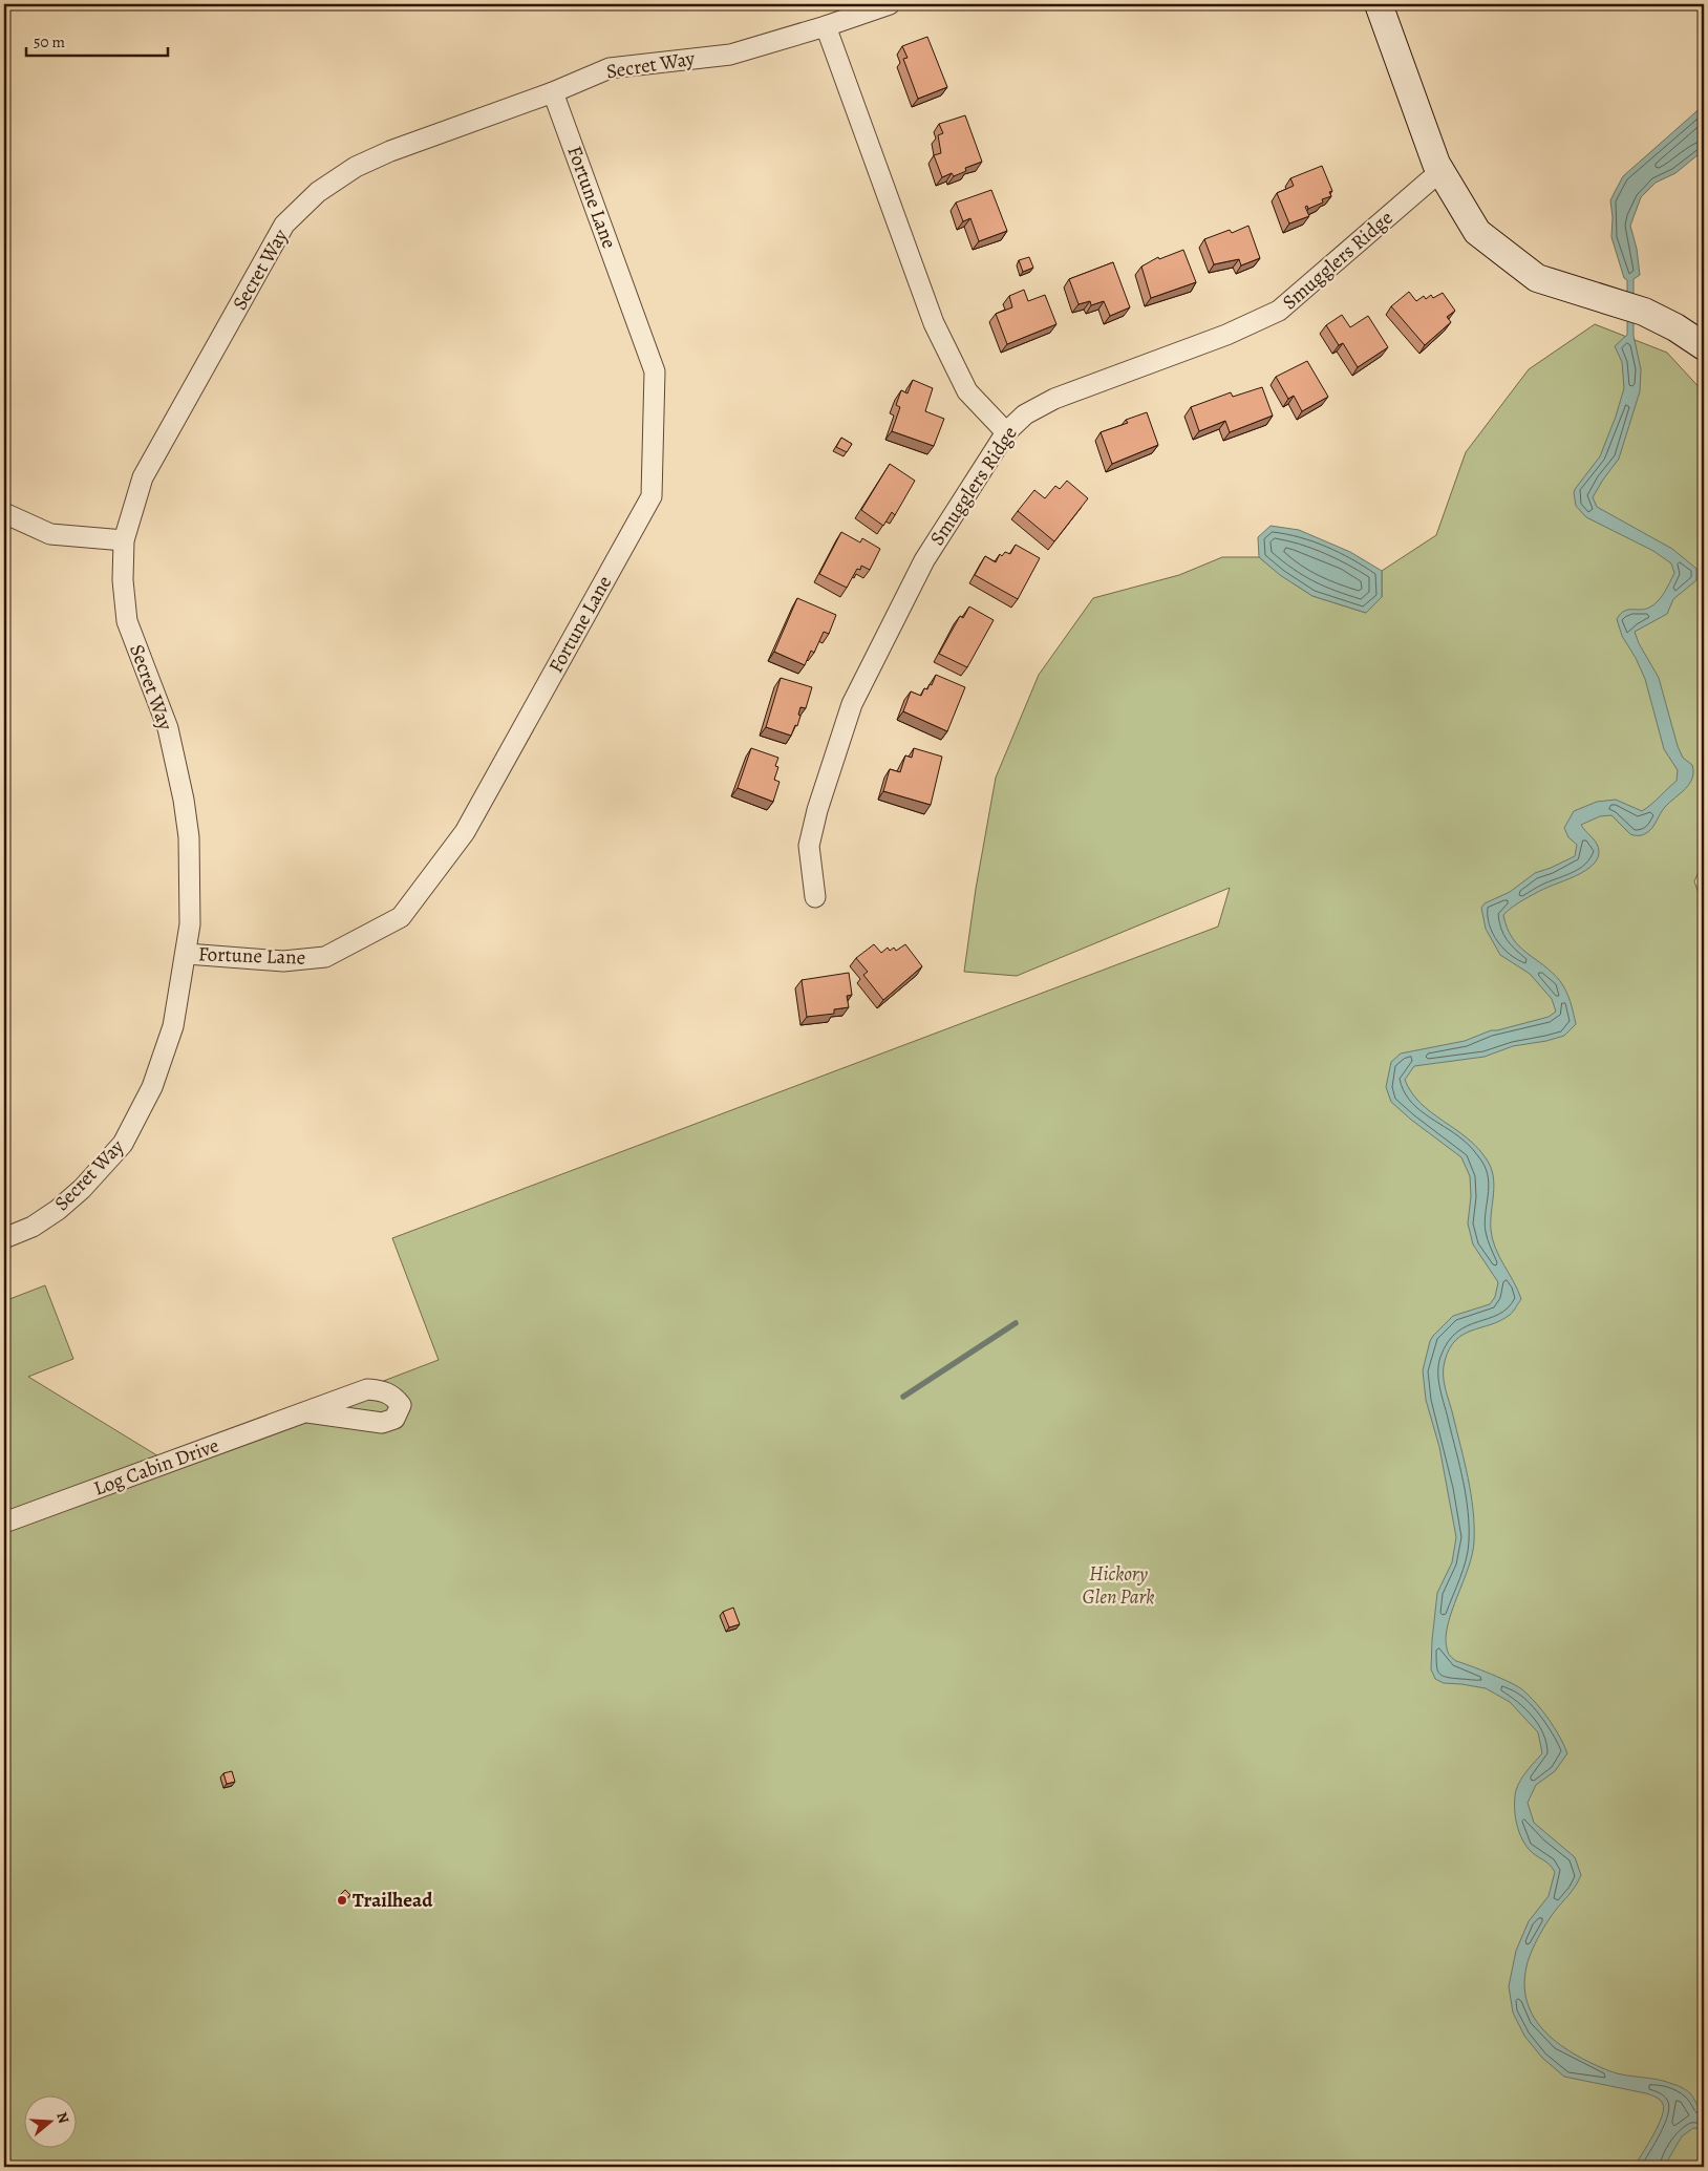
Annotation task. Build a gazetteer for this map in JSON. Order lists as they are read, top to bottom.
{
  "streets": {
    "street": [
      "Secret Way",
      "Fortune Lane",
      "Smugglers Ridge",
      "Log Cabin Drive"
    ]
  },
  "crossings": [
    ["Secret Way", "Fortune Lane"]
  ],
  "parks": ["Hickory Glen Park"],
  "places": ["Trailhead"],
  "scale_bar": "50 m",
  "north": "right"
}
